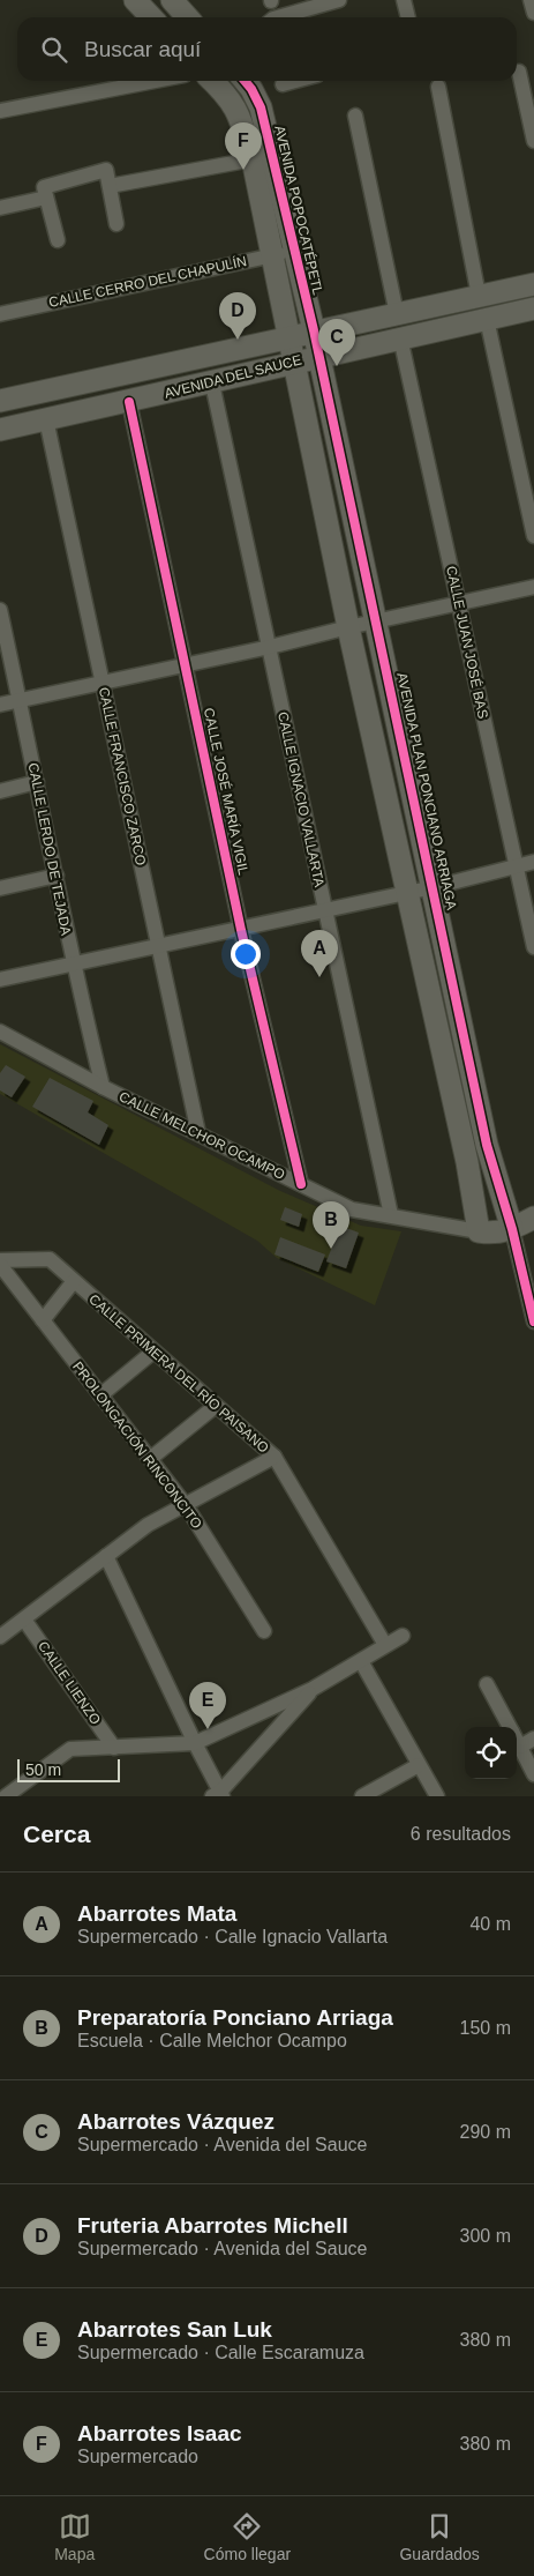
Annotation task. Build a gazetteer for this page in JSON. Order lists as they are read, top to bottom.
{
  "streets": {
    "street": [
      "AVENIDA POPOCATÉPETL",
      "CALLE CERRO DEL CHAPULÍN",
      "AVENIDA DEL SAUCE",
      "CALLE JUAN JOSÉ BAS",
      "CALLE FRANCISCO ZARCO",
      "CALLE JOSÉ MARÍA VIGIL",
      "AVENIDA PLAN PONCIANO ARRIAGA",
      "CALLE IGNACIO VALLARTA",
      "CALLE LERDO DE TEJADA",
      "CALLE MELCHOR OCAMPO",
      "CALLE PRIMERA DEL RÍO PAISANO",
      "PROLONGACIÓN RINCONCITO",
      "CALLE LIENZO"
    ]
  },
  "crossings": [
    ["AVENIDA POPOCATÉPETL", "CALLE CERRO DEL CHAPULÍN"],
    ["AVENIDA POPOCATÉPETL", "AVENIDA DEL SAUCE"],
    ["AVENIDA POPOCATÉPETL", "AVENIDA PLAN PONCIANO ARRIAGA"],
    ["AVENIDA DEL SAUCE", "CALLE JUAN JOSÉ BAS"],
    ["AVENIDA DEL SAUCE", "CALLE FRANCISCO ZARCO"],
    ["AVENIDA DEL SAUCE", "CALLE JOSÉ MARÍA VIGIL"],
    ["AVENIDA DEL SAUCE", "AVENIDA PLAN PONCIANO ARRIAGA"],
    ["AVENIDA DEL SAUCE", "CALLE IGNACIO VALLARTA"],
    ["CALLE FRANCISCO ZARCO", "CALLE MELCHOR OCAMPO"],
    ["CALLE JOSÉ MARÍA VIGIL", "CALLE MELCHOR OCAMPO"],
    ["AVENIDA PLAN PONCIANO ARRIAGA", "CALLE MELCHOR OCAMPO"],
    ["CALLE IGNACIO VALLARTA", "CALLE MELCHOR OCAMPO"],
    ["CALLE LERDO DE TEJADA", "CALLE MELCHOR OCAMPO"]
  ],
  "scale_bar": "50 m",
  "page": {
    "search": "Buscar aquí",
    "pins": [
      "F",
      "D",
      "C",
      "A",
      "B",
      "E"
    ],
    "scale": "50 m",
    "heading": ["Cerca", "6 resultados"],
    "list": [
      {
        "mark": "A",
        "name": "Abarrotes Mata",
        "note": "Supermercado · Calle Ignacio Vallarta",
        "value": "40 m"
      },
      {
        "mark": "B",
        "name": "Preparatoría Ponciano Arriaga",
        "note": "Escuela · Calle Melchor Ocampo",
        "value": "150 m"
      },
      {
        "mark": "C",
        "name": "Abarrotes Vázquez",
        "note": "Supermercado · Avenida del Sauce",
        "value": "290 m"
      },
      {
        "mark": "D",
        "name": "Fruteria Abarrotes Michell",
        "note": "Supermercado · Avenida del Sauce",
        "value": "300 m"
      },
      {
        "mark": "E",
        "name": "Abarrotes San Luk",
        "note": "Supermercado · Calle Escaramuza",
        "value": "380 m"
      },
      {
        "mark": "F",
        "name": "Abarrotes Isaac",
        "note": "Supermercado",
        "value": "380 m"
      }
    ],
    "nav": ["Mapa", "Cómo llegar", "Guardados"]
  }
}
